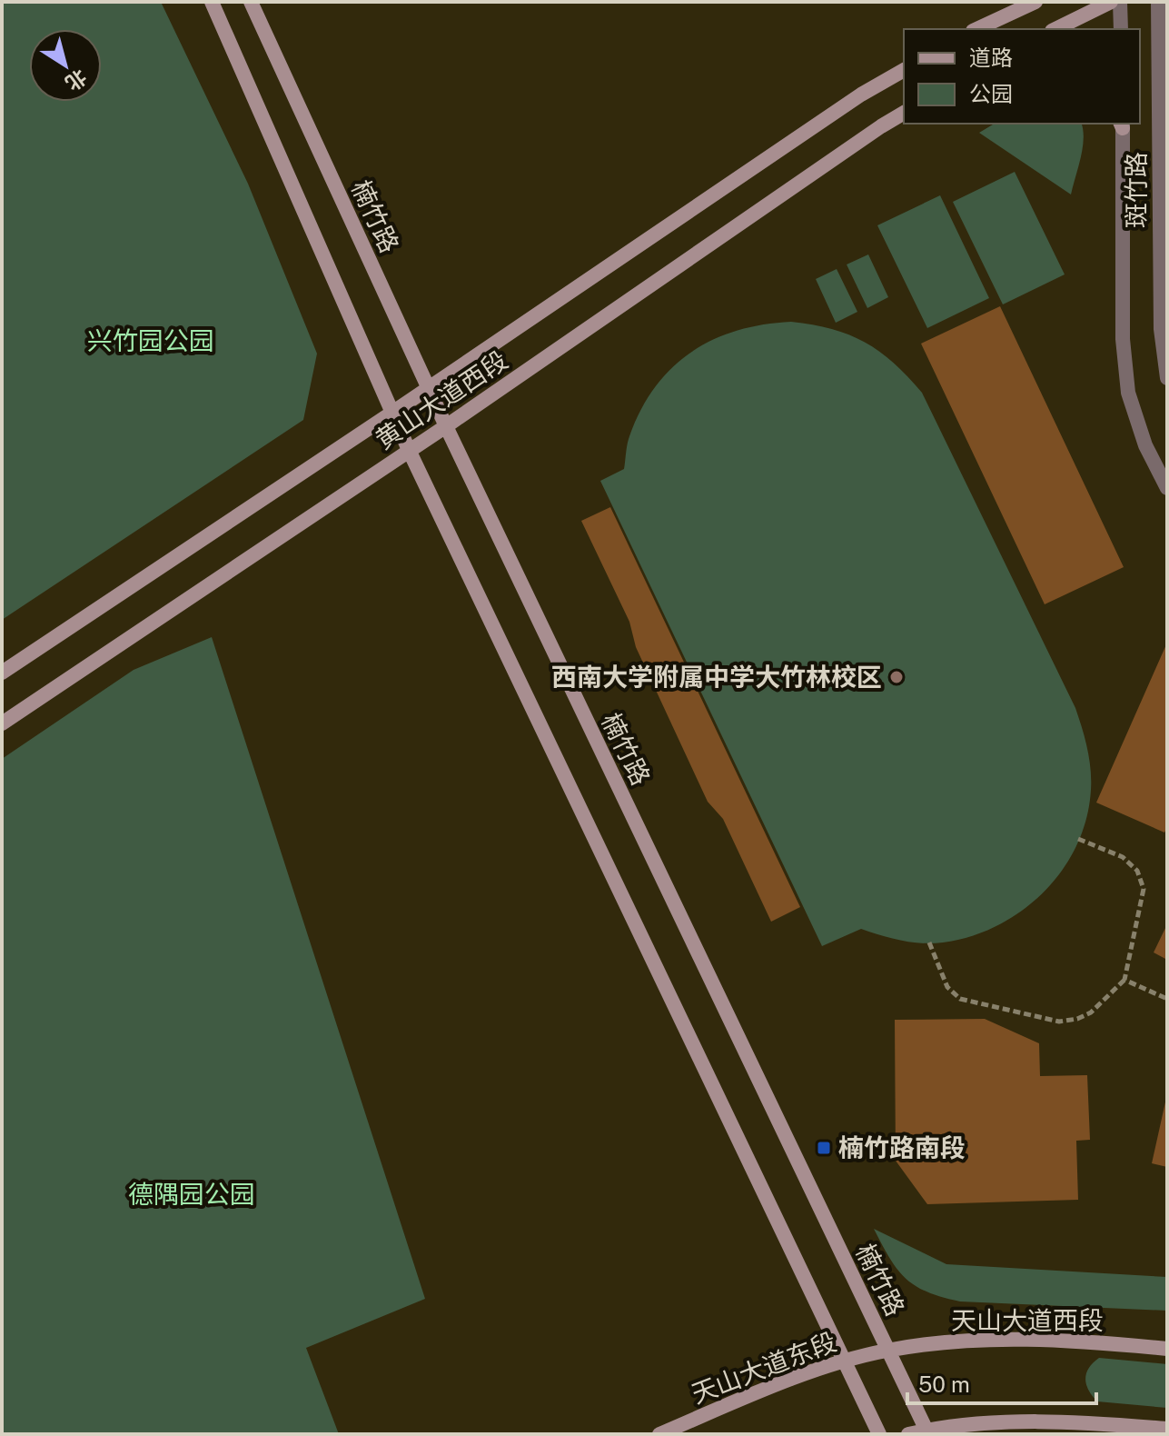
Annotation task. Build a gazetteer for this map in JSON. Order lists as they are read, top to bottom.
{
  "streets": {
    "main road": [
      "楠竹路",
      "黄山大道西段",
      "天山大道西段",
      "天山大道东段"
    ],
    "street": ["斑竹路"]
  },
  "crossings": [
    ["楠竹路", "黄山大道西段"],
    ["楠竹路", "天山大道西段"],
    ["楠竹路", "天山大道东段"],
    ["天山大道西段", "天山大道东段"]
  ],
  "parks": ["兴竹园公园", "德隅园公园"],
  "places": {
    "other": ["西南大学附属中学大竹林校区"],
    "transit": ["楠竹路南段"]
  },
  "legend": ["道路", "公园"],
  "scale_bar": "50 m",
  "north": "bottom right"
}
